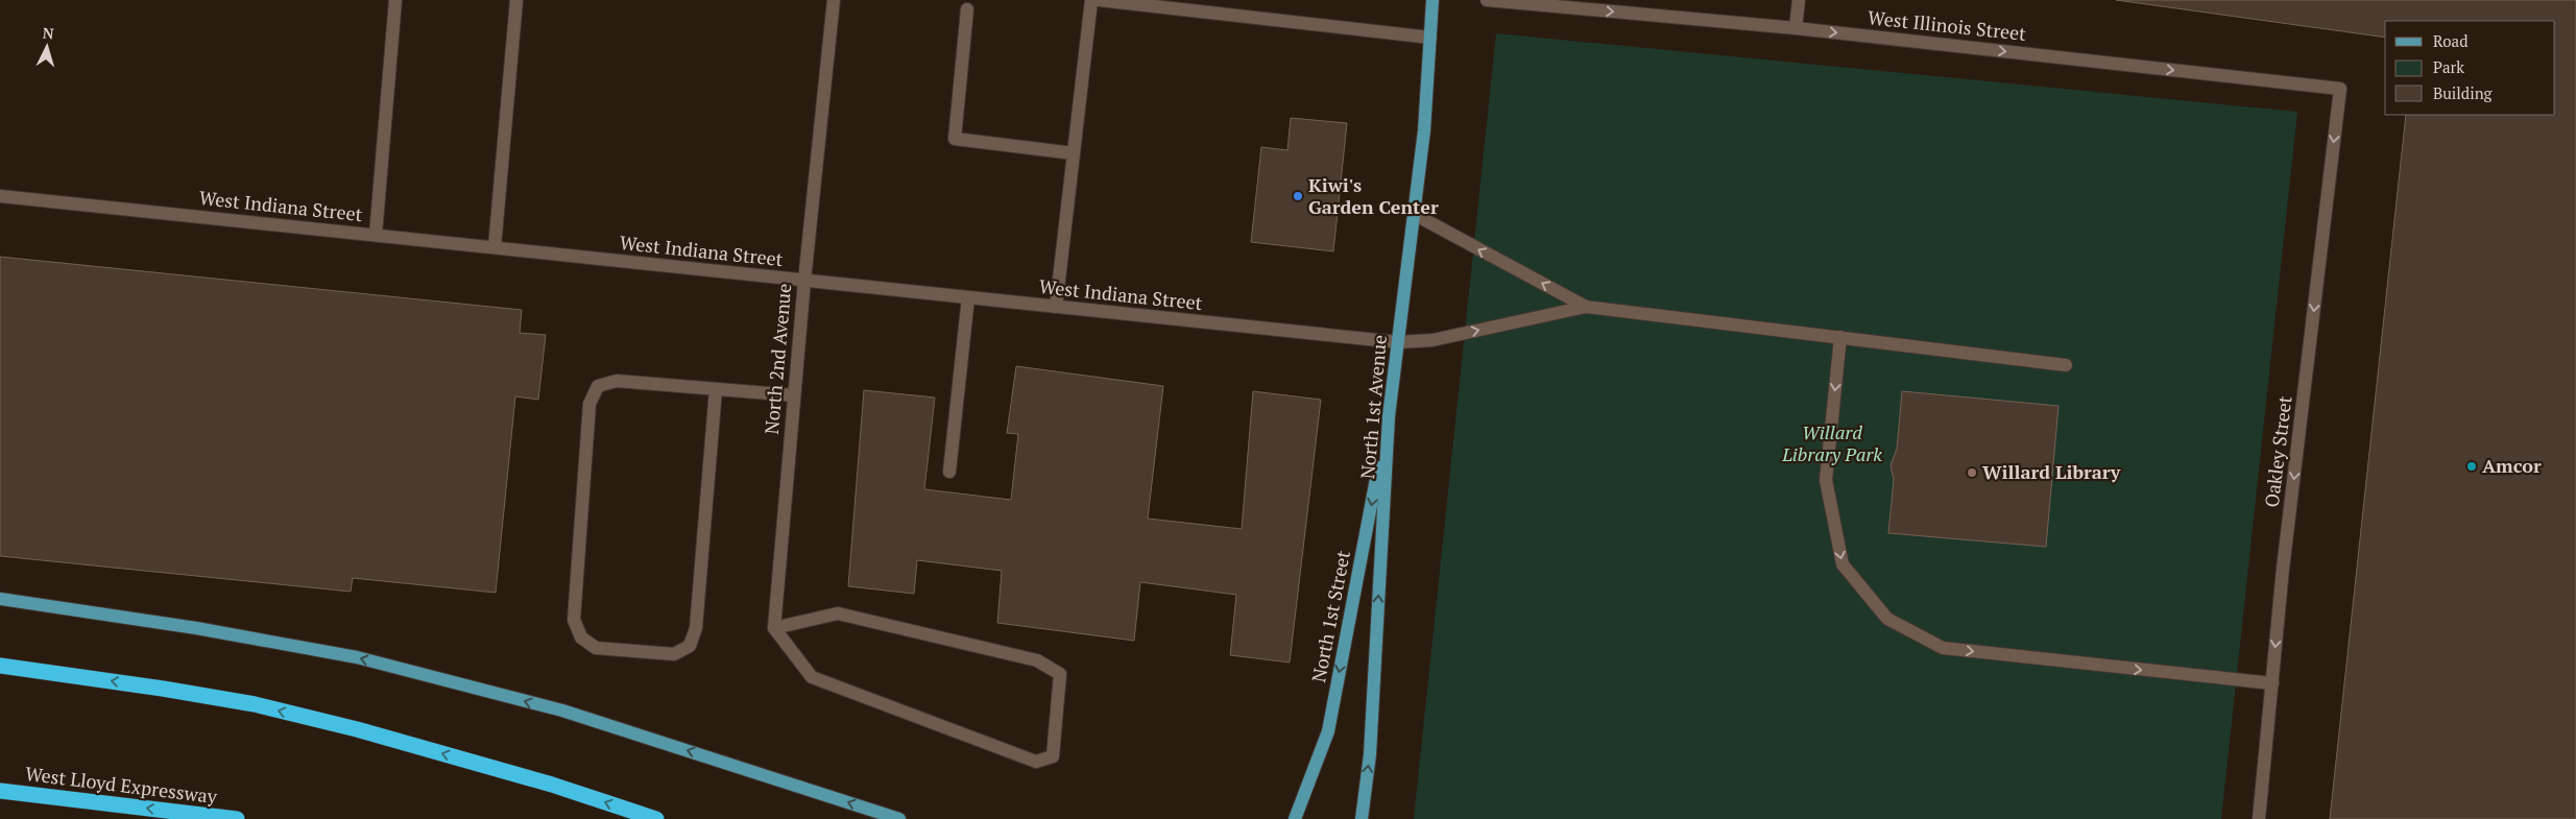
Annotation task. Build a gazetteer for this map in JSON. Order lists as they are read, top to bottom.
{
  "streets": {
    "highway": ["West Lloyd Expressway"],
    "main road": ["North 1st Avenue", "North 1st Street"],
    "street": [
      "West Illinois Street",
      "West Indiana Street",
      "North 2nd Avenue",
      "Oakley Street"
    ]
  },
  "crossings": [
    ["West Illinois Street", "Oakley Street"],
    ["West Indiana Street", "North 2nd Avenue"],
    ["West Indiana Street", "North 1st Avenue"],
    ["North 1st Avenue", "North 1st Street"]
  ],
  "one_way": [
    "West Illinois Street",
    "North 1st Avenue",
    "Oakley Street",
    "North 1st Street"
  ],
  "parks": ["Willard Library Park"],
  "places": ["Kiwi's Garden Center", "Amcor", "Willard Library"],
  "legend": ["Road", "Park", "Building"],
  "north": "top"
}
